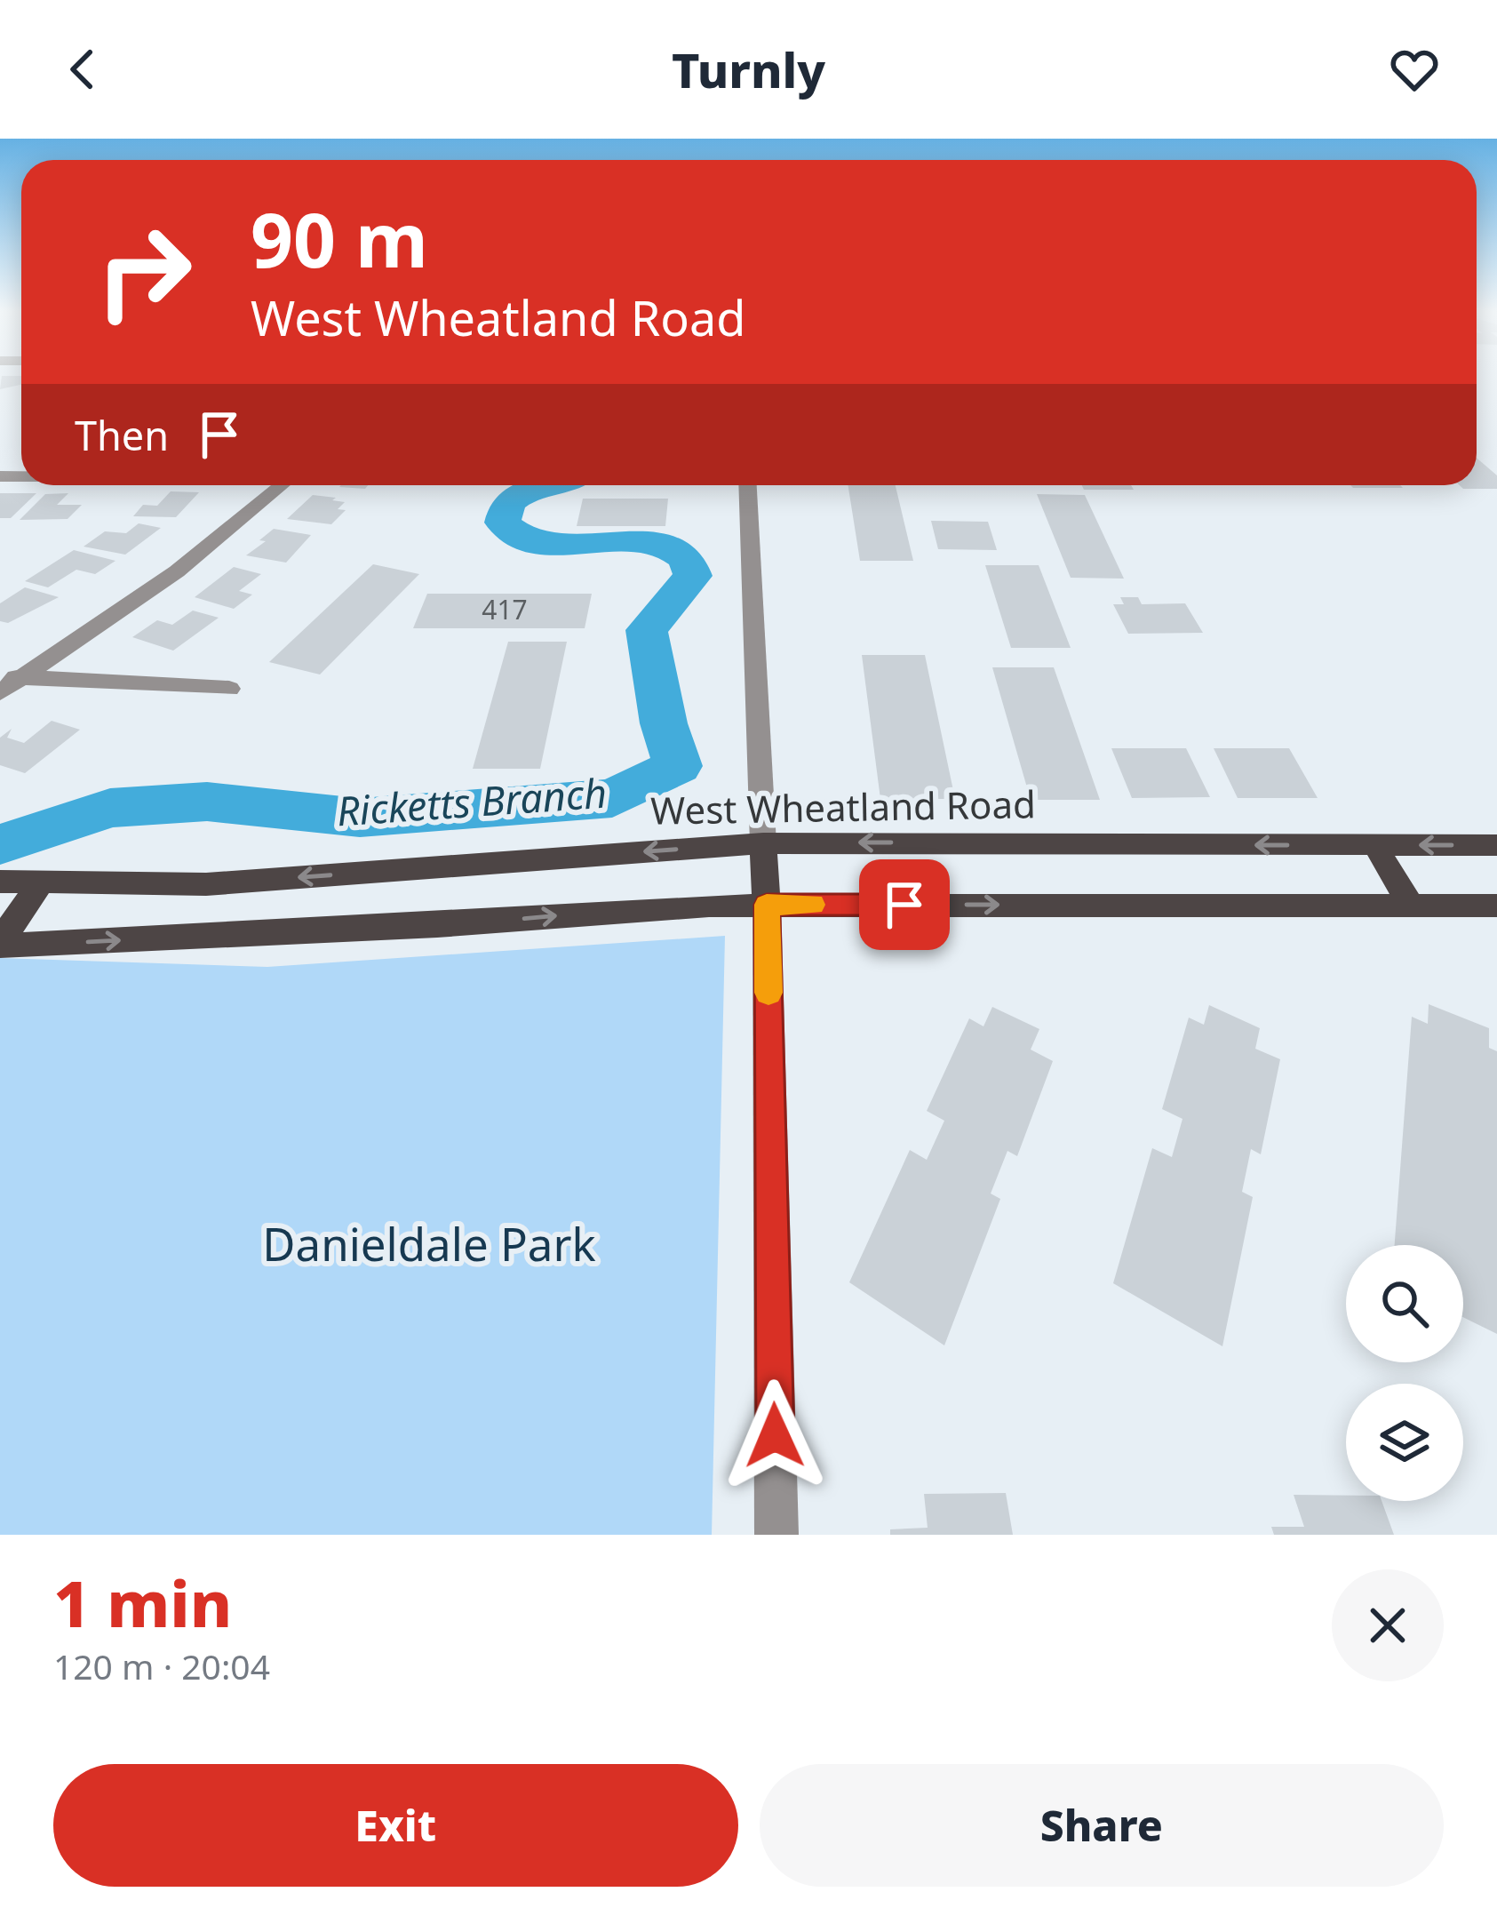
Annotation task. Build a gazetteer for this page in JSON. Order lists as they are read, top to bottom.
{
  "streets": {
    "main road": ["West Wheatland Road"]
  },
  "water": ["Ricketts Branch"],
  "parks": ["Danieldale Park"],
  "house_numbers": ["417"],
  "page": {
    "header": "Turnly",
    "turn": ["90 m", "West Wheatland Road"],
    "then": "Then",
    "heading": ["1 min", "120 m · 20:04"],
    "buttons": ["Exit", "Share"]
  }
}
